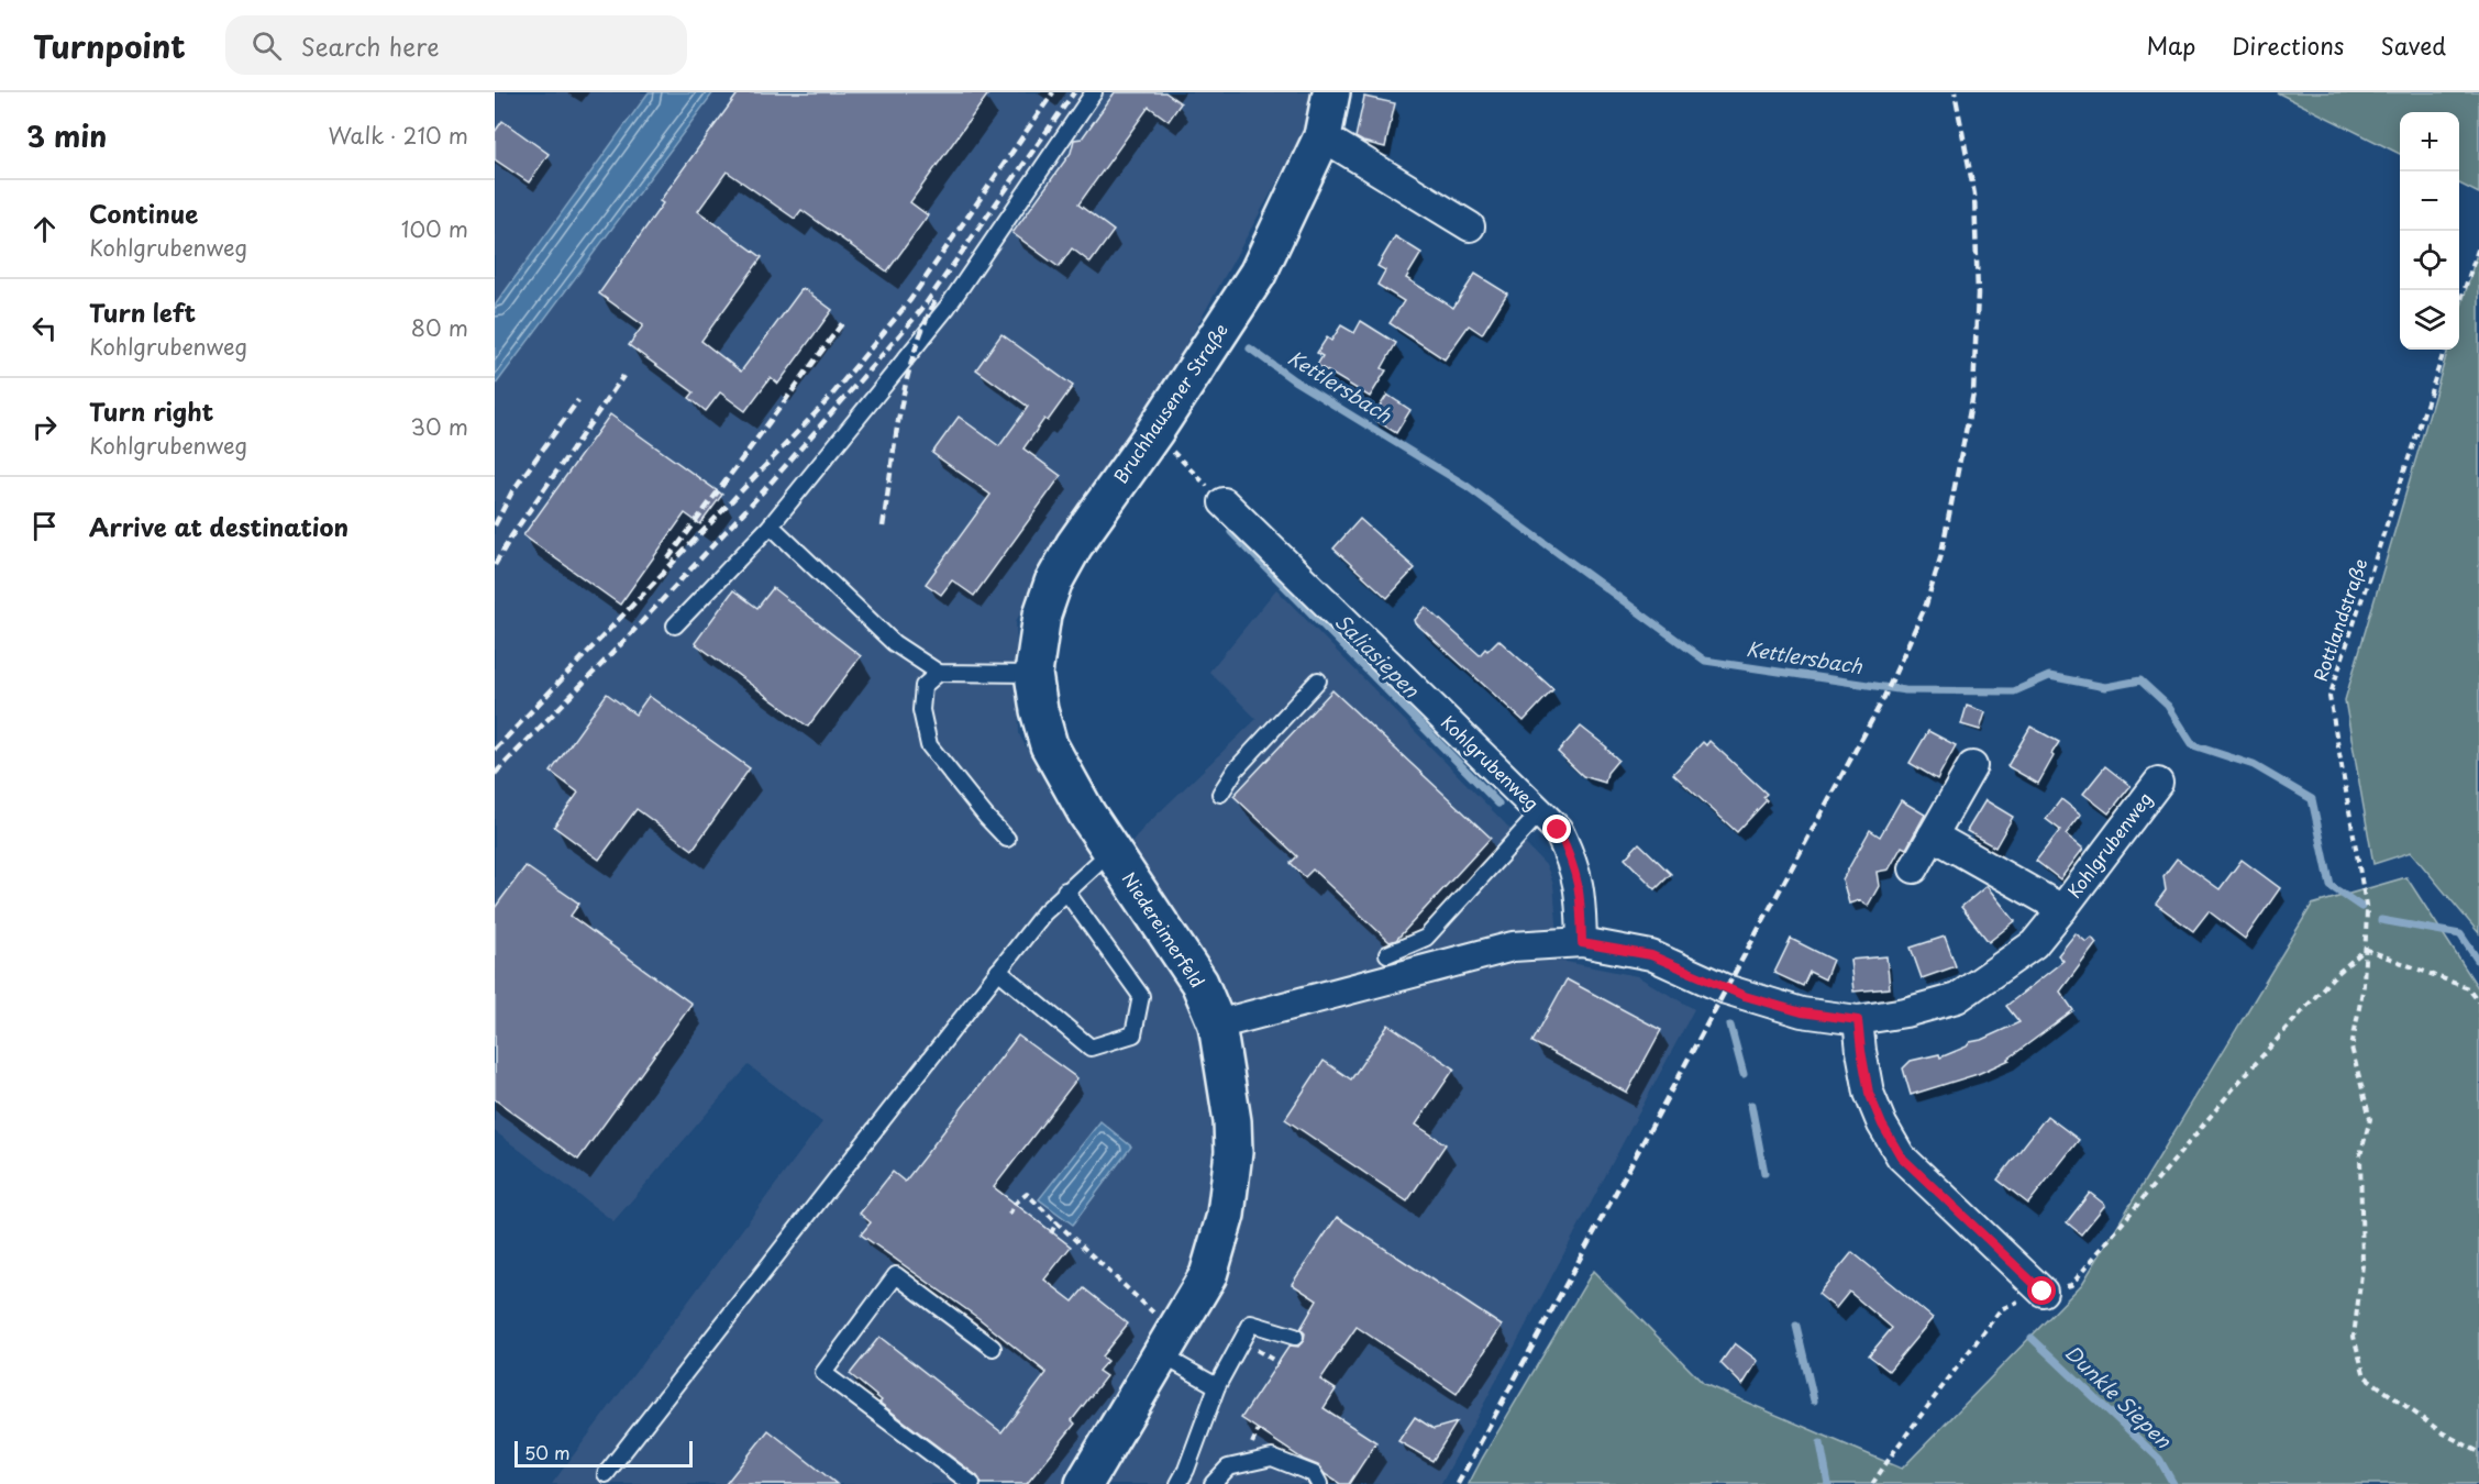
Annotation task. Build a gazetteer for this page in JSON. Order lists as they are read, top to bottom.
{
  "streets": {
    "street": ["Bruchhausener Straße", "Kohlgrubenweg", "Niedereimerfeld"],
    "path": ["Rottlandstraße"]
  },
  "crossings": [
    ["Bruchhausener Straße", "Niedereimerfeld"],
    ["Kohlgrubenweg", "Niedereimerfeld"]
  ],
  "water": ["Kettlersbach", "Saliasiepen", "Dunkle Siepen"],
  "scale_bar": "50 m",
  "page": {
    "header": "Turnpoint",
    "search": "Search here",
    "nav": ["Map", "Directions", "Saved"],
    "heading": ["3 min", "Walk · 210 m"],
    "map_buttons": ["+", "−"],
    "list": [
      ["Continue", "Kohlgrubenweg", "100 m"],
      ["Turn left", "Kohlgrubenweg", "80 m"],
      ["Turn right", "Kohlgrubenweg", "30 m"],
      "Arrive at destination"
    ],
    "scale": "50 m"
  }
}
